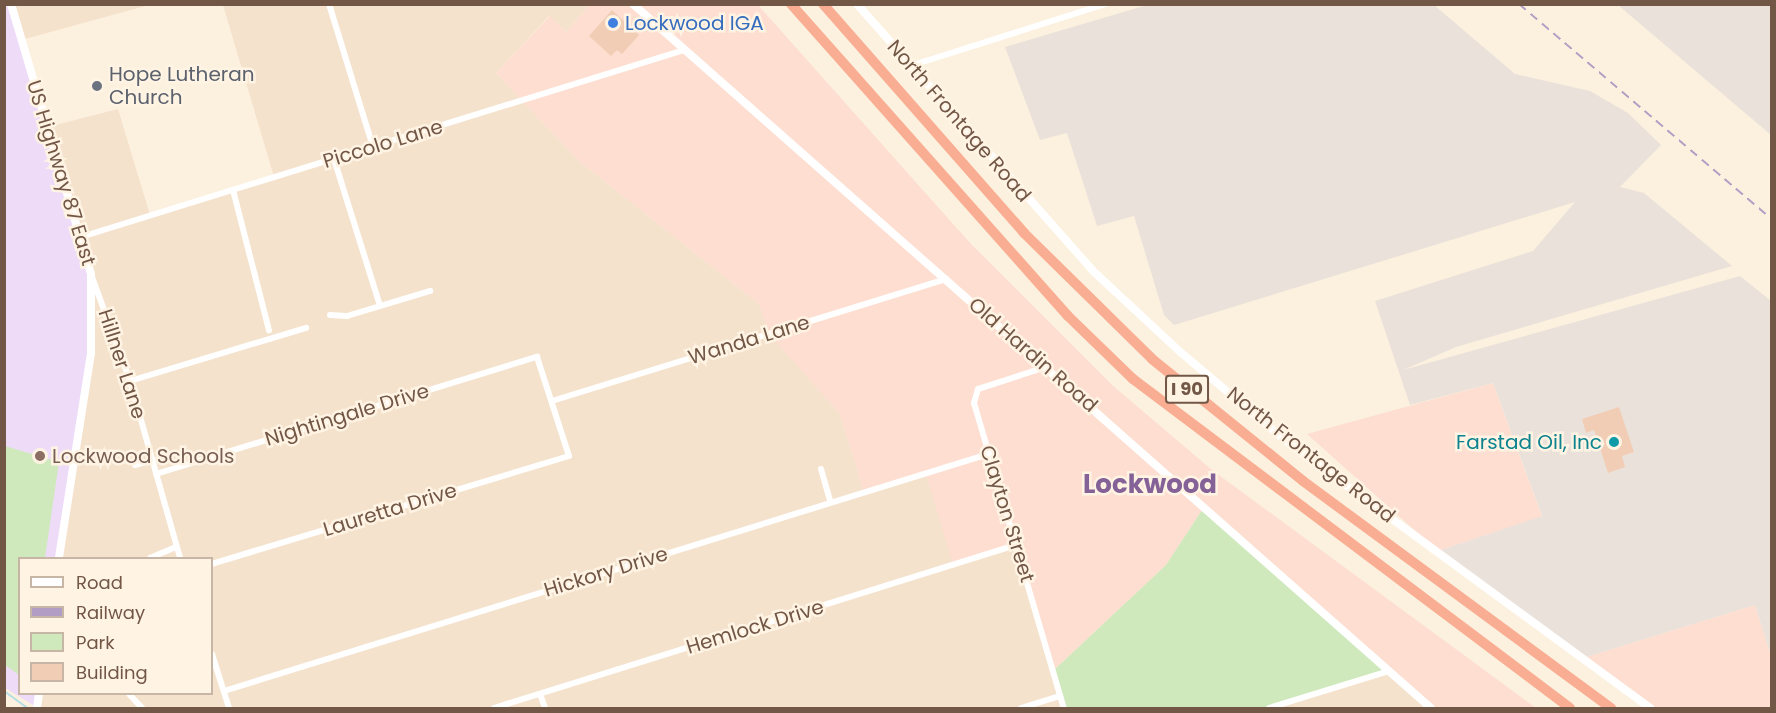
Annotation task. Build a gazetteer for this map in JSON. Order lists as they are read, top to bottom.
{
  "streets": {
    "highway": ["I 90"],
    "street": [
      "North Frontage Road",
      "Piccolo Lane",
      "US Highway 87 East",
      "Wanda Lane",
      "Old Hardin Road",
      "Hillner Lane",
      "Nightingale Drive",
      "Lauretta Drive",
      "Clayton Street",
      "Hickory Drive",
      "Hemlock Drive"
    ]
  },
  "crossings": [
    ["Piccolo Lane", "US Highway 87 East"],
    ["Piccolo Lane", "Old Hardin Road"],
    ["US Highway 87 East", "Hillner Lane"],
    ["Wanda Lane", "Old Hardin Road"],
    ["Wanda Lane", "Nightingale Drive"],
    ["Wanda Lane", "Lauretta Drive"],
    ["Old Hardin Road", "Clayton Street"],
    ["Hillner Lane", "Nightingale Drive"],
    ["Nightingale Drive", "Lauretta Drive"],
    ["Clayton Street", "Hickory Drive"],
    ["Clayton Street", "Hemlock Drive"]
  ],
  "districts": ["Lockwood"],
  "places": [
    "Lockwood IGA",
    "Hope Lutheran Church",
    "Farstad Oil, Inc",
    "Lockwood Schools"
  ],
  "legend": [
    "Road",
    "Railway",
    "Park",
    "Building"
  ]
}
